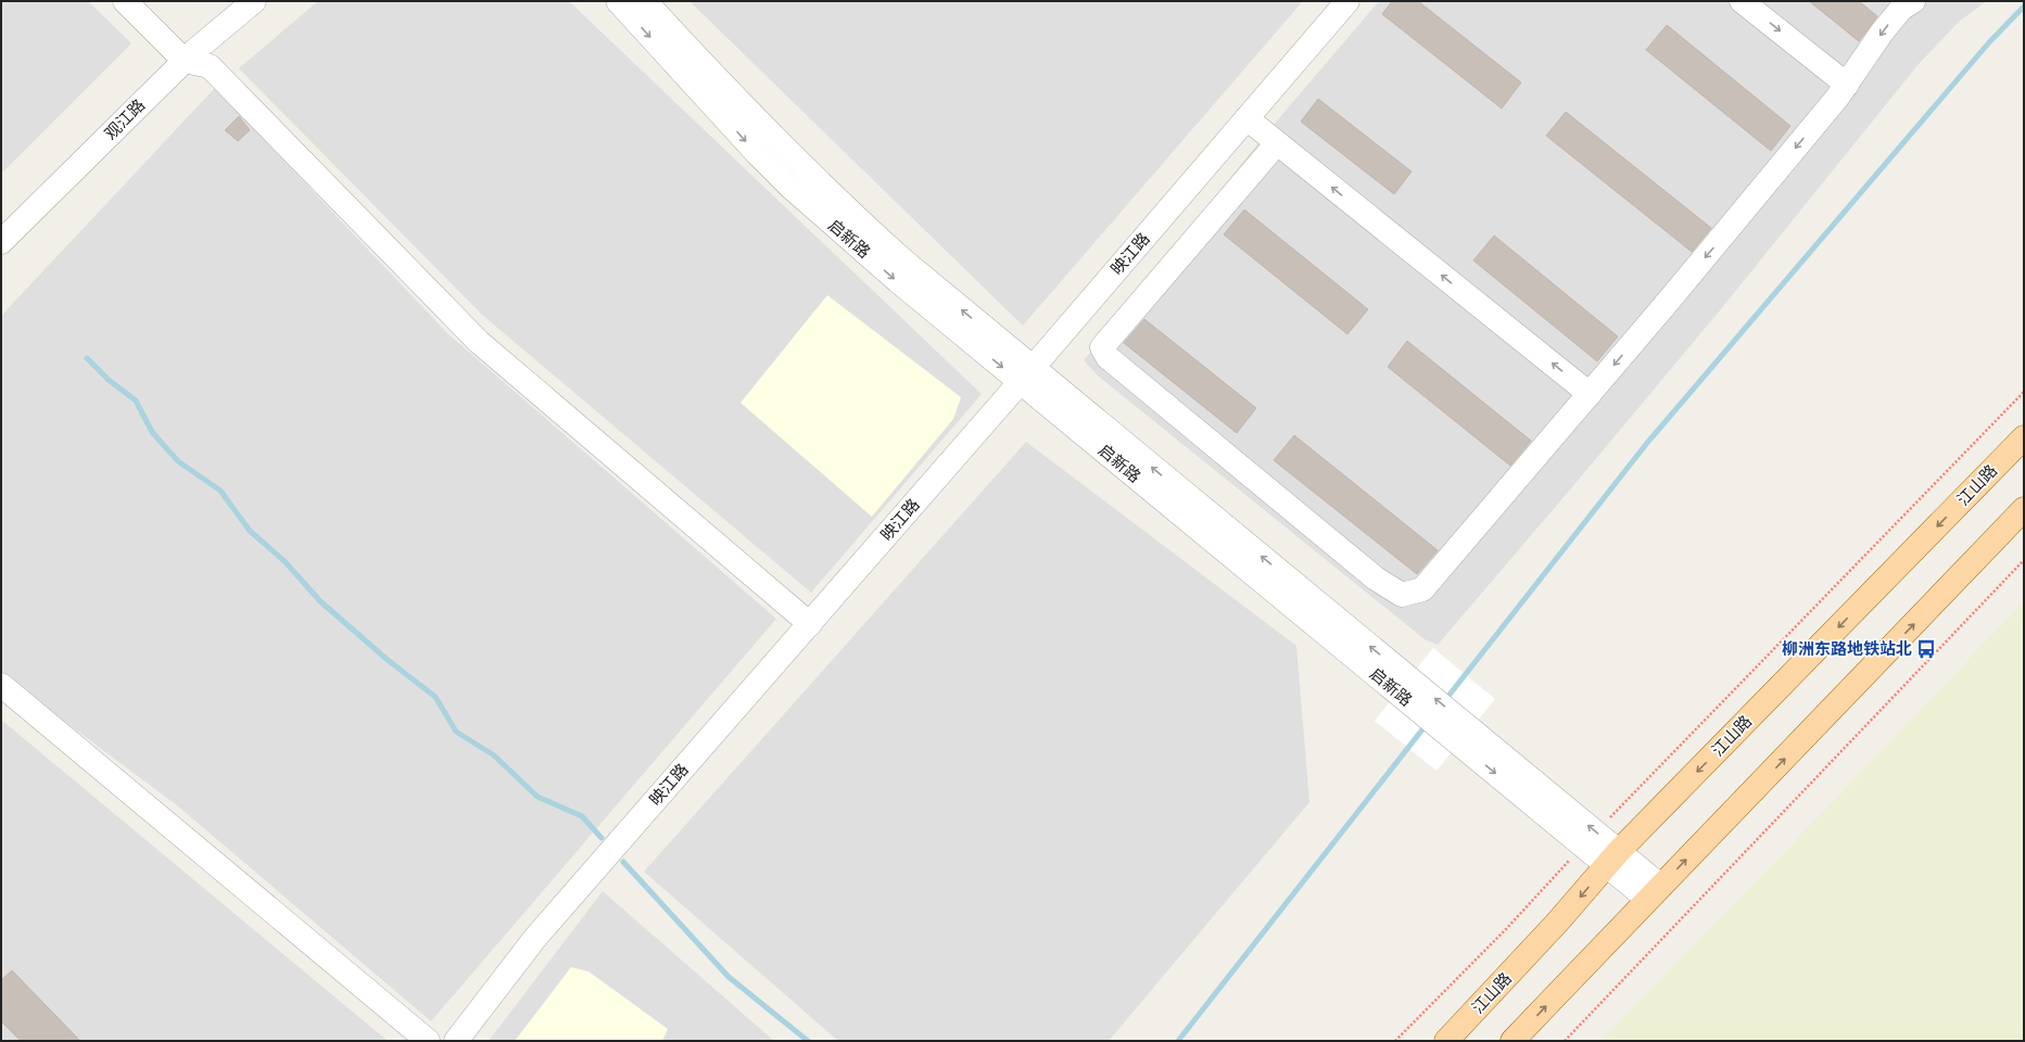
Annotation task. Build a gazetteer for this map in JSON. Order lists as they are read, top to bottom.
{
  "streets": {
    "main road": ["江山路"],
    "street": ["观江路", "启新路", "映江路"]
  },
  "crossings": [
    ["启新路", "映江路"],
    ["启新路", "江山路"]
  ],
  "places": {
    "bus stop": ["柳洲东路地铁站北"]
  }
}
